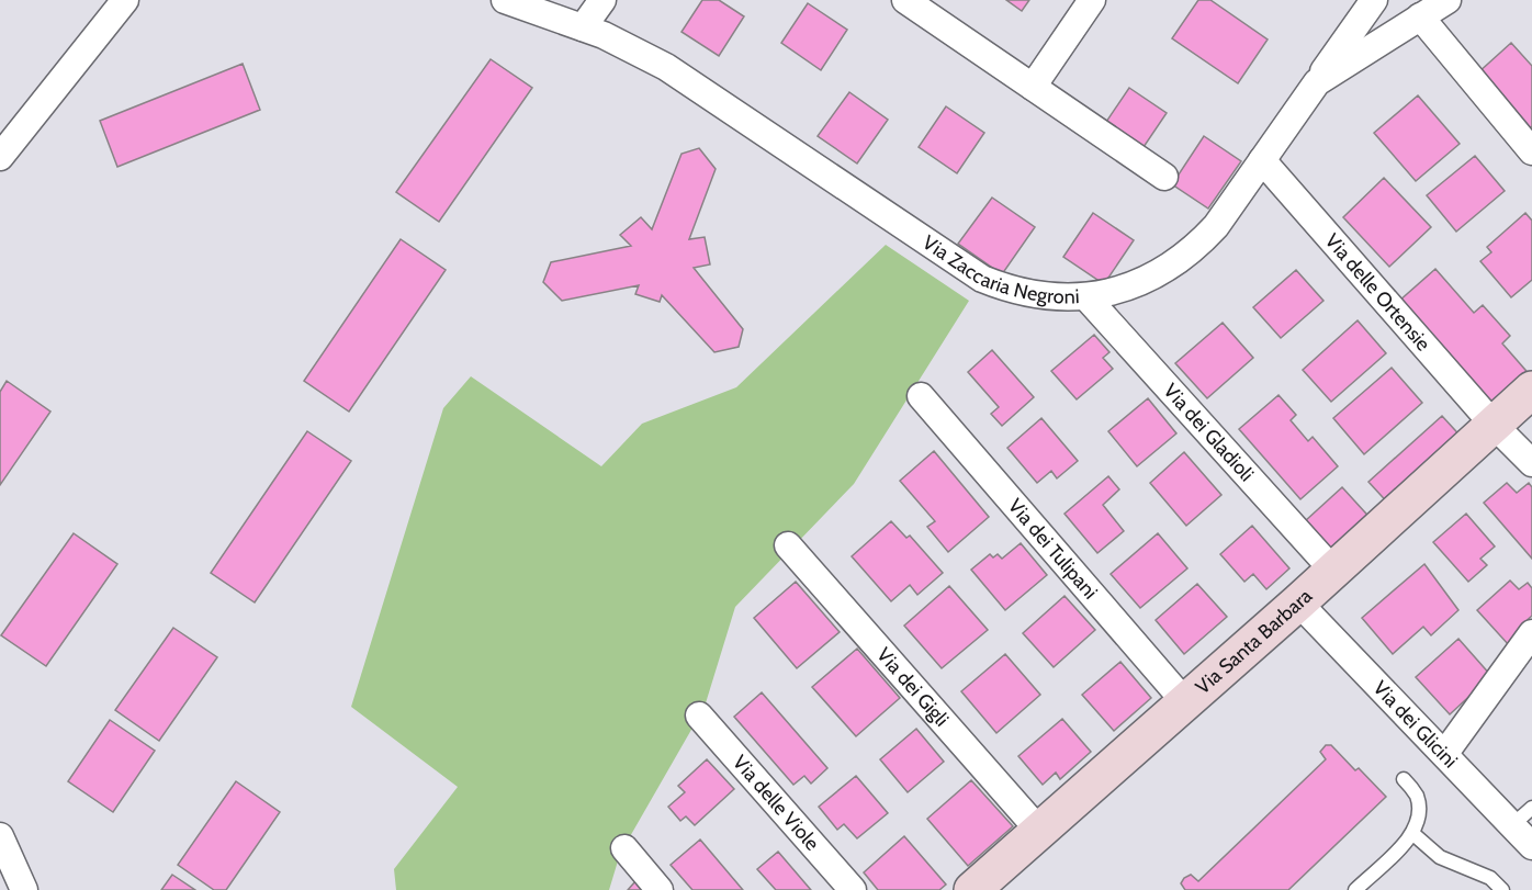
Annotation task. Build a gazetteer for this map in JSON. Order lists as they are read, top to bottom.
{
  "streets": {
    "street": [
      "Via Zaccaria Negroni",
      "Via delle Ortensie",
      "Via dei Gladioli",
      "Via dei Tulipani",
      "Via Santa Barbara",
      "Via dei Gigli",
      "Via dei Glicini",
      "Via delle Viole"
    ]
  },
  "crossings": [
    ["Via Zaccaria Negroni", "Via delle Ortensie"],
    ["Via Zaccaria Negroni", "Via dei Gladioli"],
    ["Via delle Ortensie", "Via Santa Barbara"],
    ["Via dei Gladioli", "Via Santa Barbara"],
    ["Via dei Tulipani", "Via Santa Barbara"],
    ["Via Santa Barbara", "Via dei Gigli"],
    ["Via Santa Barbara", "Via dei Glicini"]
  ]
}
